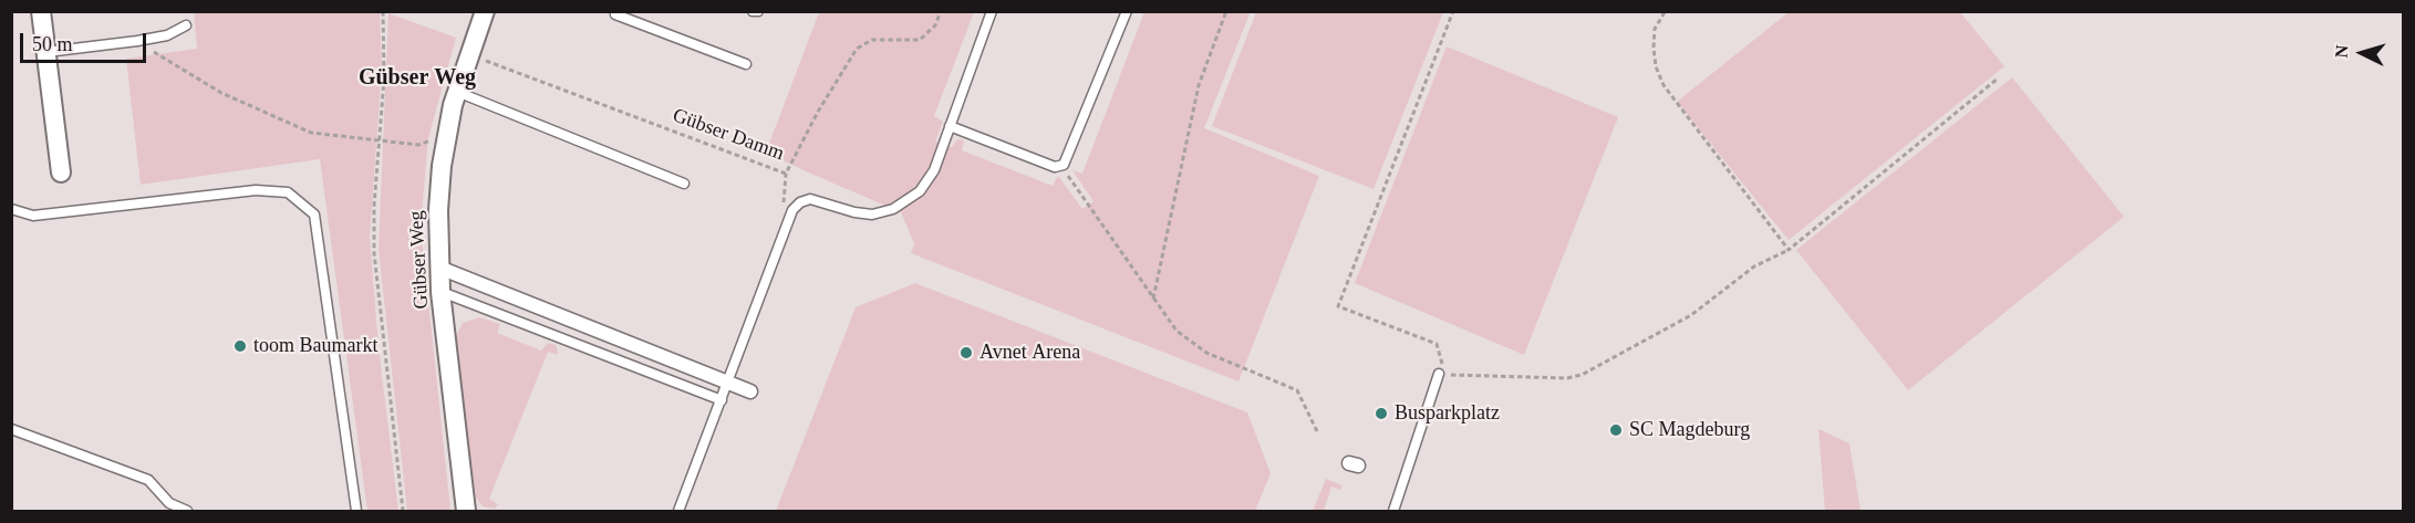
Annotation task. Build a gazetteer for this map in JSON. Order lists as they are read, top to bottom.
{
  "streets": {
    "street": ["Gübser Weg"],
    "path": ["Gübser Damm"]
  },
  "crossings": [
    ["Gübser Damm", "Gübser Weg"]
  ],
  "districts": ["Gübser Weg"],
  "places": [
    "toom Baumarkt",
    "Avnet Arena",
    "Busparkplatz",
    "SC Magdeburg"
  ],
  "scale_bar": "50 m",
  "north": "left"
}
